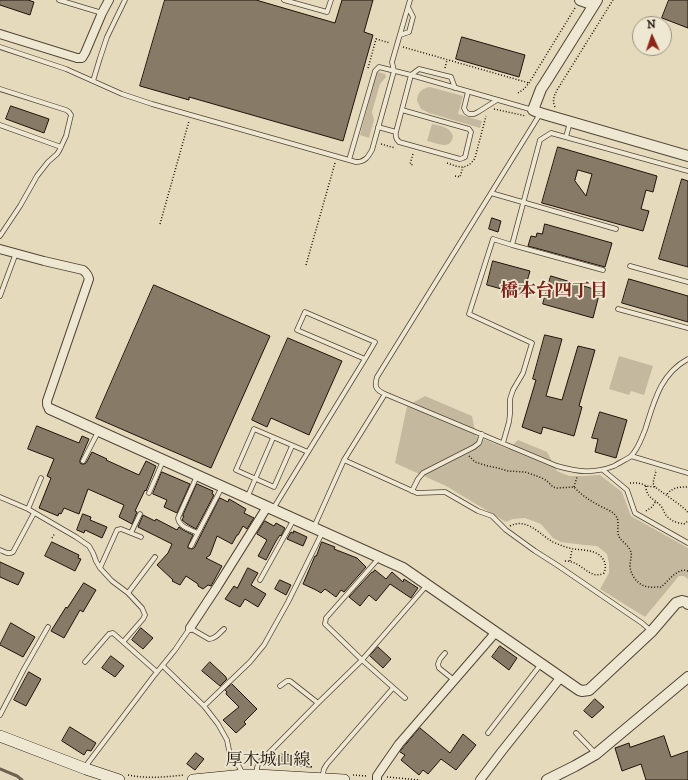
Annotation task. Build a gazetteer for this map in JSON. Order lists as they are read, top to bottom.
{
  "streets": {
    "main road": ["厚木城山線"]
  },
  "districts": ["橋本台四丁目"],
  "north": "top"
}
